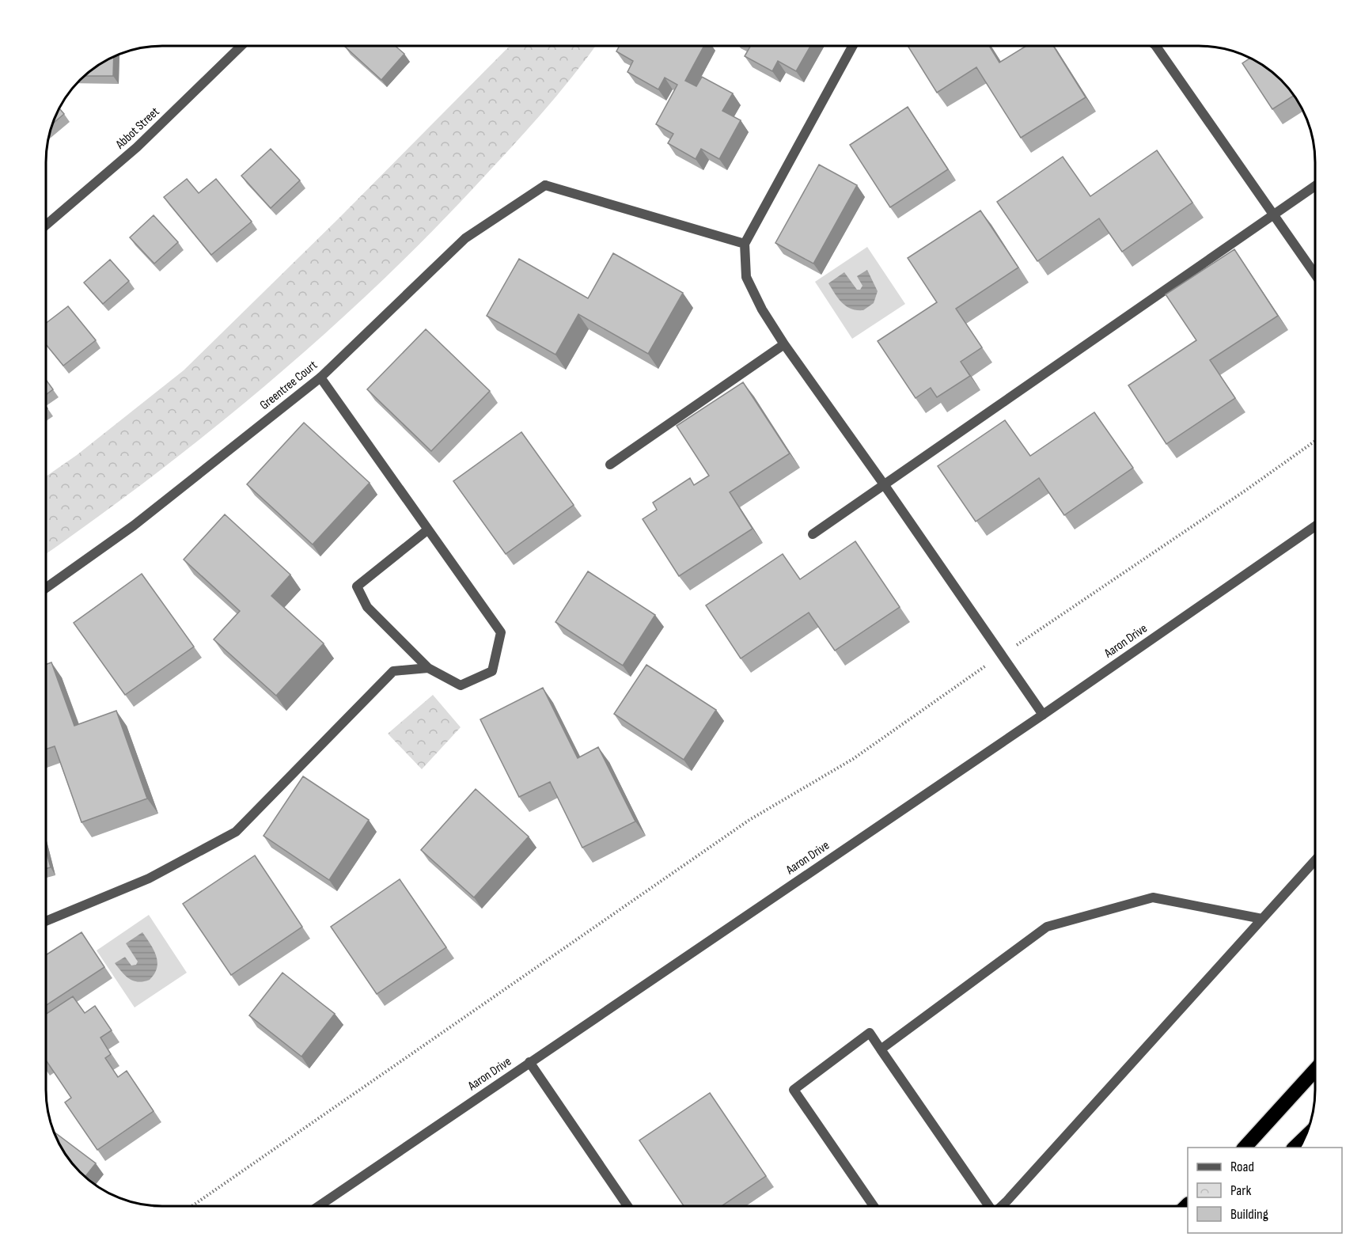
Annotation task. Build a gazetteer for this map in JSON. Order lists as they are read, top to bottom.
{
  "streets": {
    "street": ["Abbot Street", "Greentree Court", "Aaron Drive"]
  },
  "legend": ["Road", "Park", "Building"]
}
